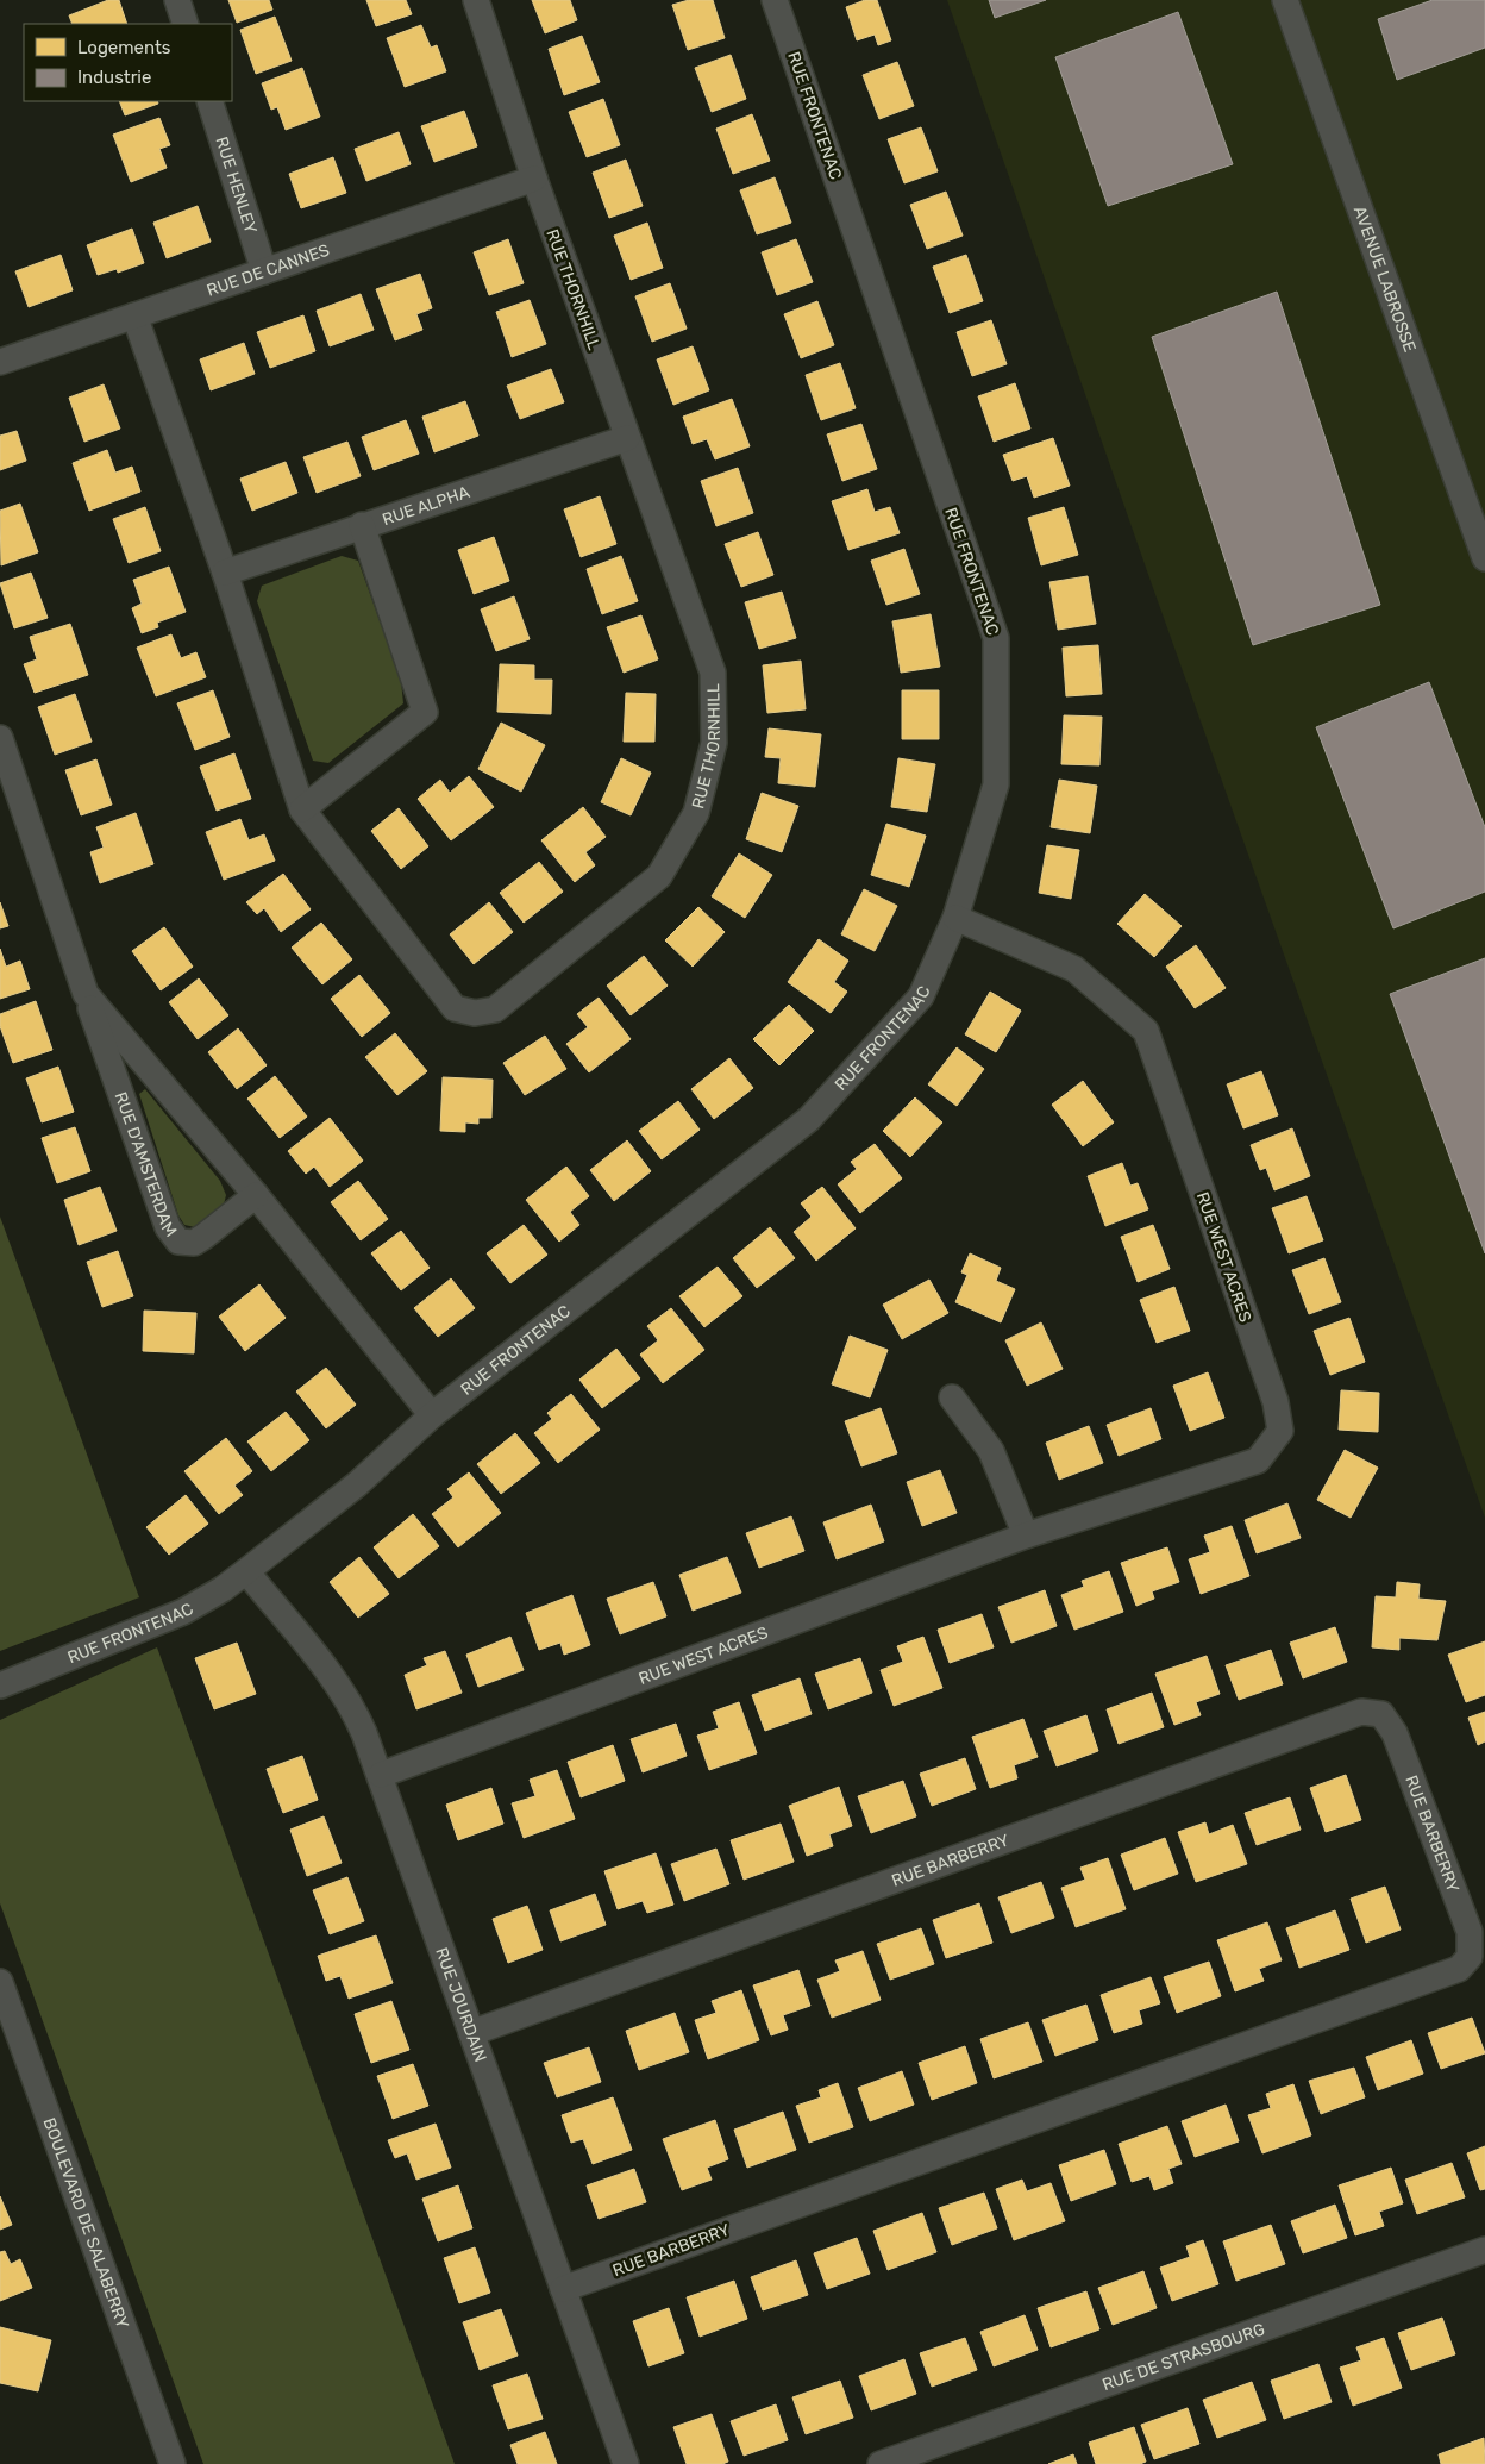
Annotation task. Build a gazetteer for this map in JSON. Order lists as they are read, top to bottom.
{
  "streets": {
    "street": [
      "RUE FRONTENAC",
      "RUE HENLEY",
      "RUE DE CANNES",
      "AVENUE LABROSSE",
      "RUE THORNHILL",
      "RUE ALPHA",
      "RUE D'AMSTERDAM",
      "RUE WEST ACRES",
      "RUE BARBERRY",
      "RUE JOURDAIN",
      "BOULEVARD DE SALABERRY",
      "RUE DE STRASBOURG"
    ]
  },
  "crossings": [
    ["RUE FRONTENAC", "RUE D'AMSTERDAM"],
    ["RUE FRONTENAC", "RUE WEST ACRES"],
    ["RUE FRONTENAC", "RUE JOURDAIN"],
    ["RUE HENLEY", "RUE DE CANNES"],
    ["RUE DE CANNES", "RUE THORNHILL"],
    ["RUE THORNHILL", "RUE ALPHA"],
    ["RUE WEST ACRES", "RUE JOURDAIN"],
    ["RUE BARBERRY", "RUE JOURDAIN"]
  ],
  "legend": ["Logements", "Industrie"]
}
